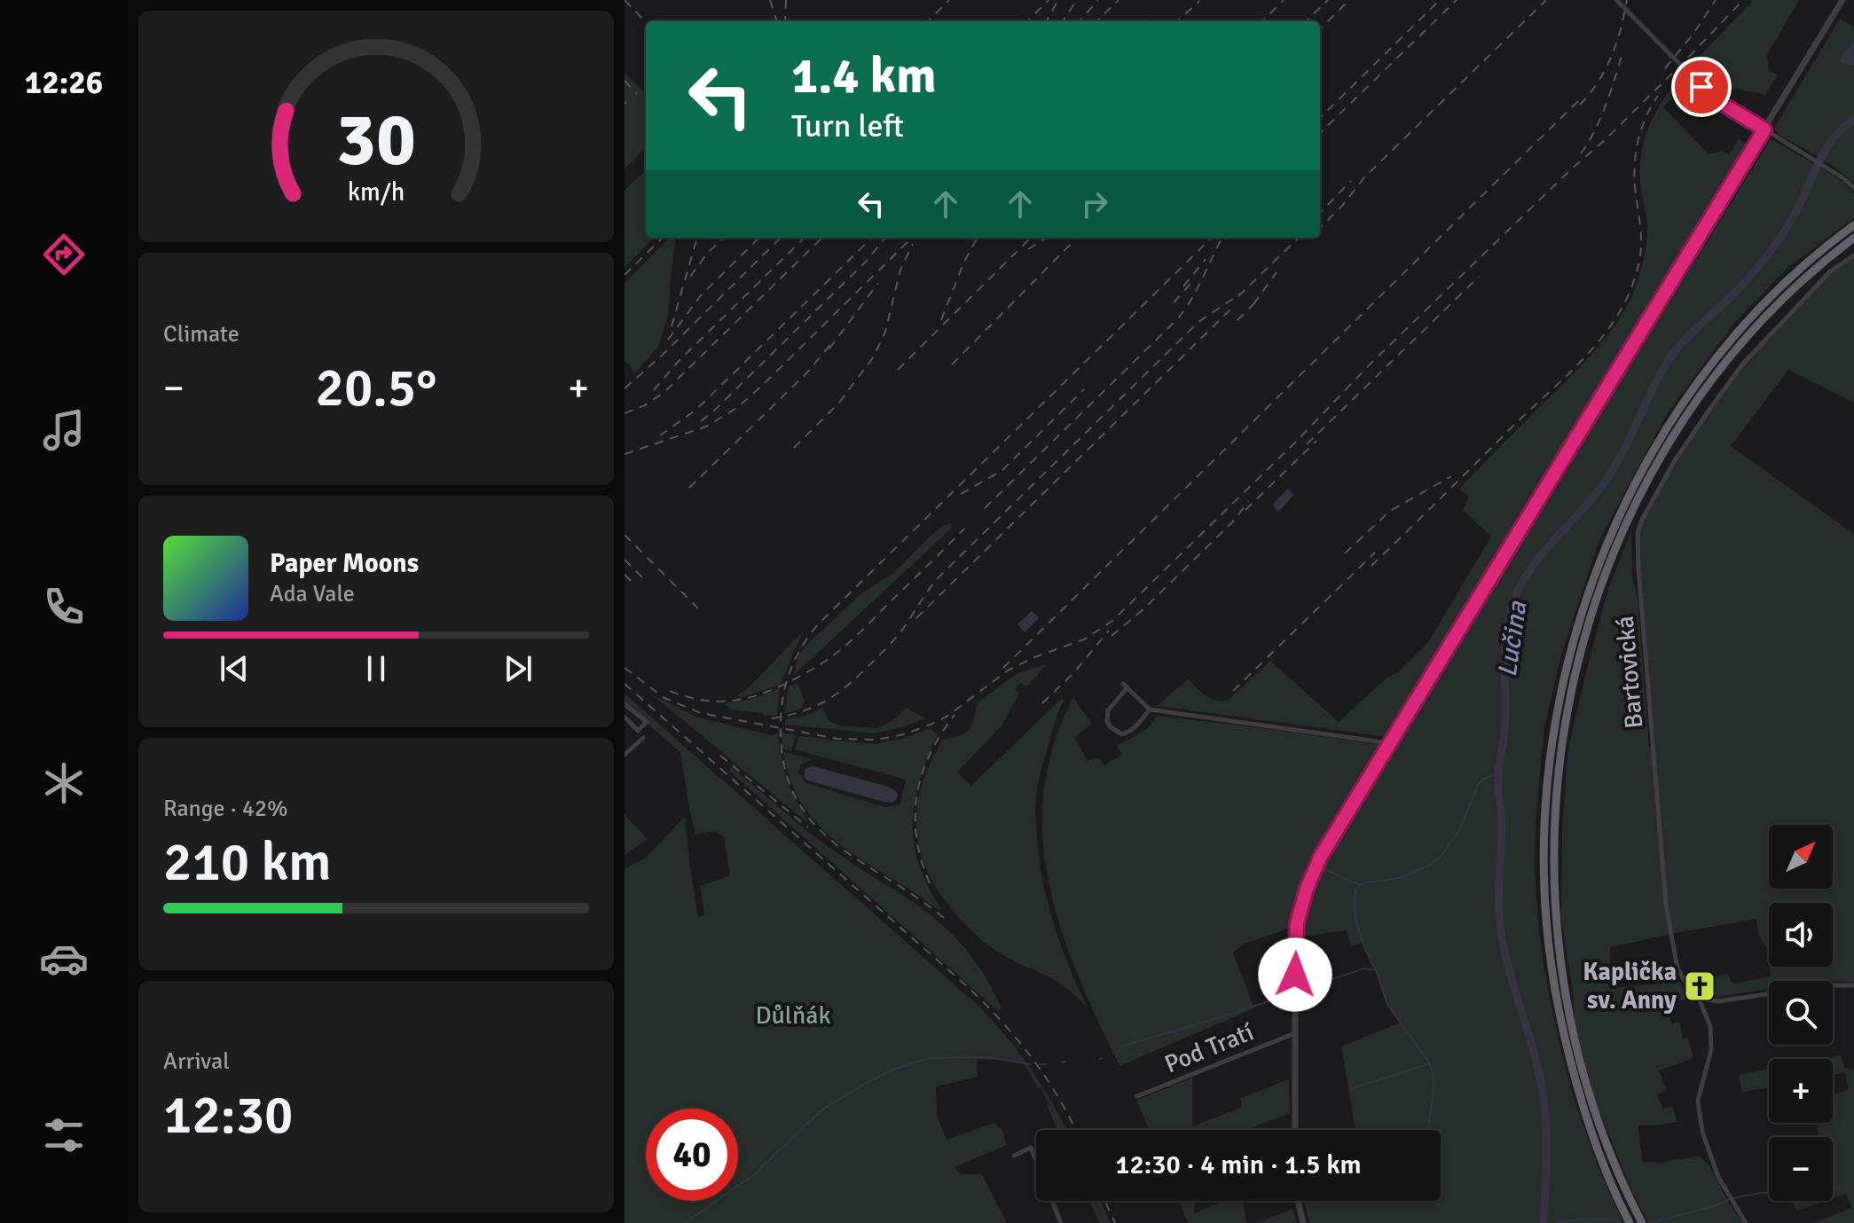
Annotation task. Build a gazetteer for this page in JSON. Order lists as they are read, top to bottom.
{
  "streets": {
    "street": ["Bartovická", "Pod Tratí"]
  },
  "water": ["Lučina"],
  "parks": ["Důlňák"],
  "places": {
    "church": ["Kaplička sv. Anny"]
  },
  "north": "top right",
  "page": {
    "tabs": "12:26",
    "turn": ["1.4 km", "Turn left"],
    "tile": [
      "Climate",
      ["Range · 42%", "210 km"],
      ["Arrival", "12:30"]
    ],
    "heat": ["−", "20.5°", "+"],
    "song": ["Paper Moons", "Ada Vale"],
    "map_buttons": ["+", "−"],
    "limit": "40",
    "trip": "12:30 · 4 min · 1.5 km",
    "gauge": ["30", "km/h"]
  }
}
